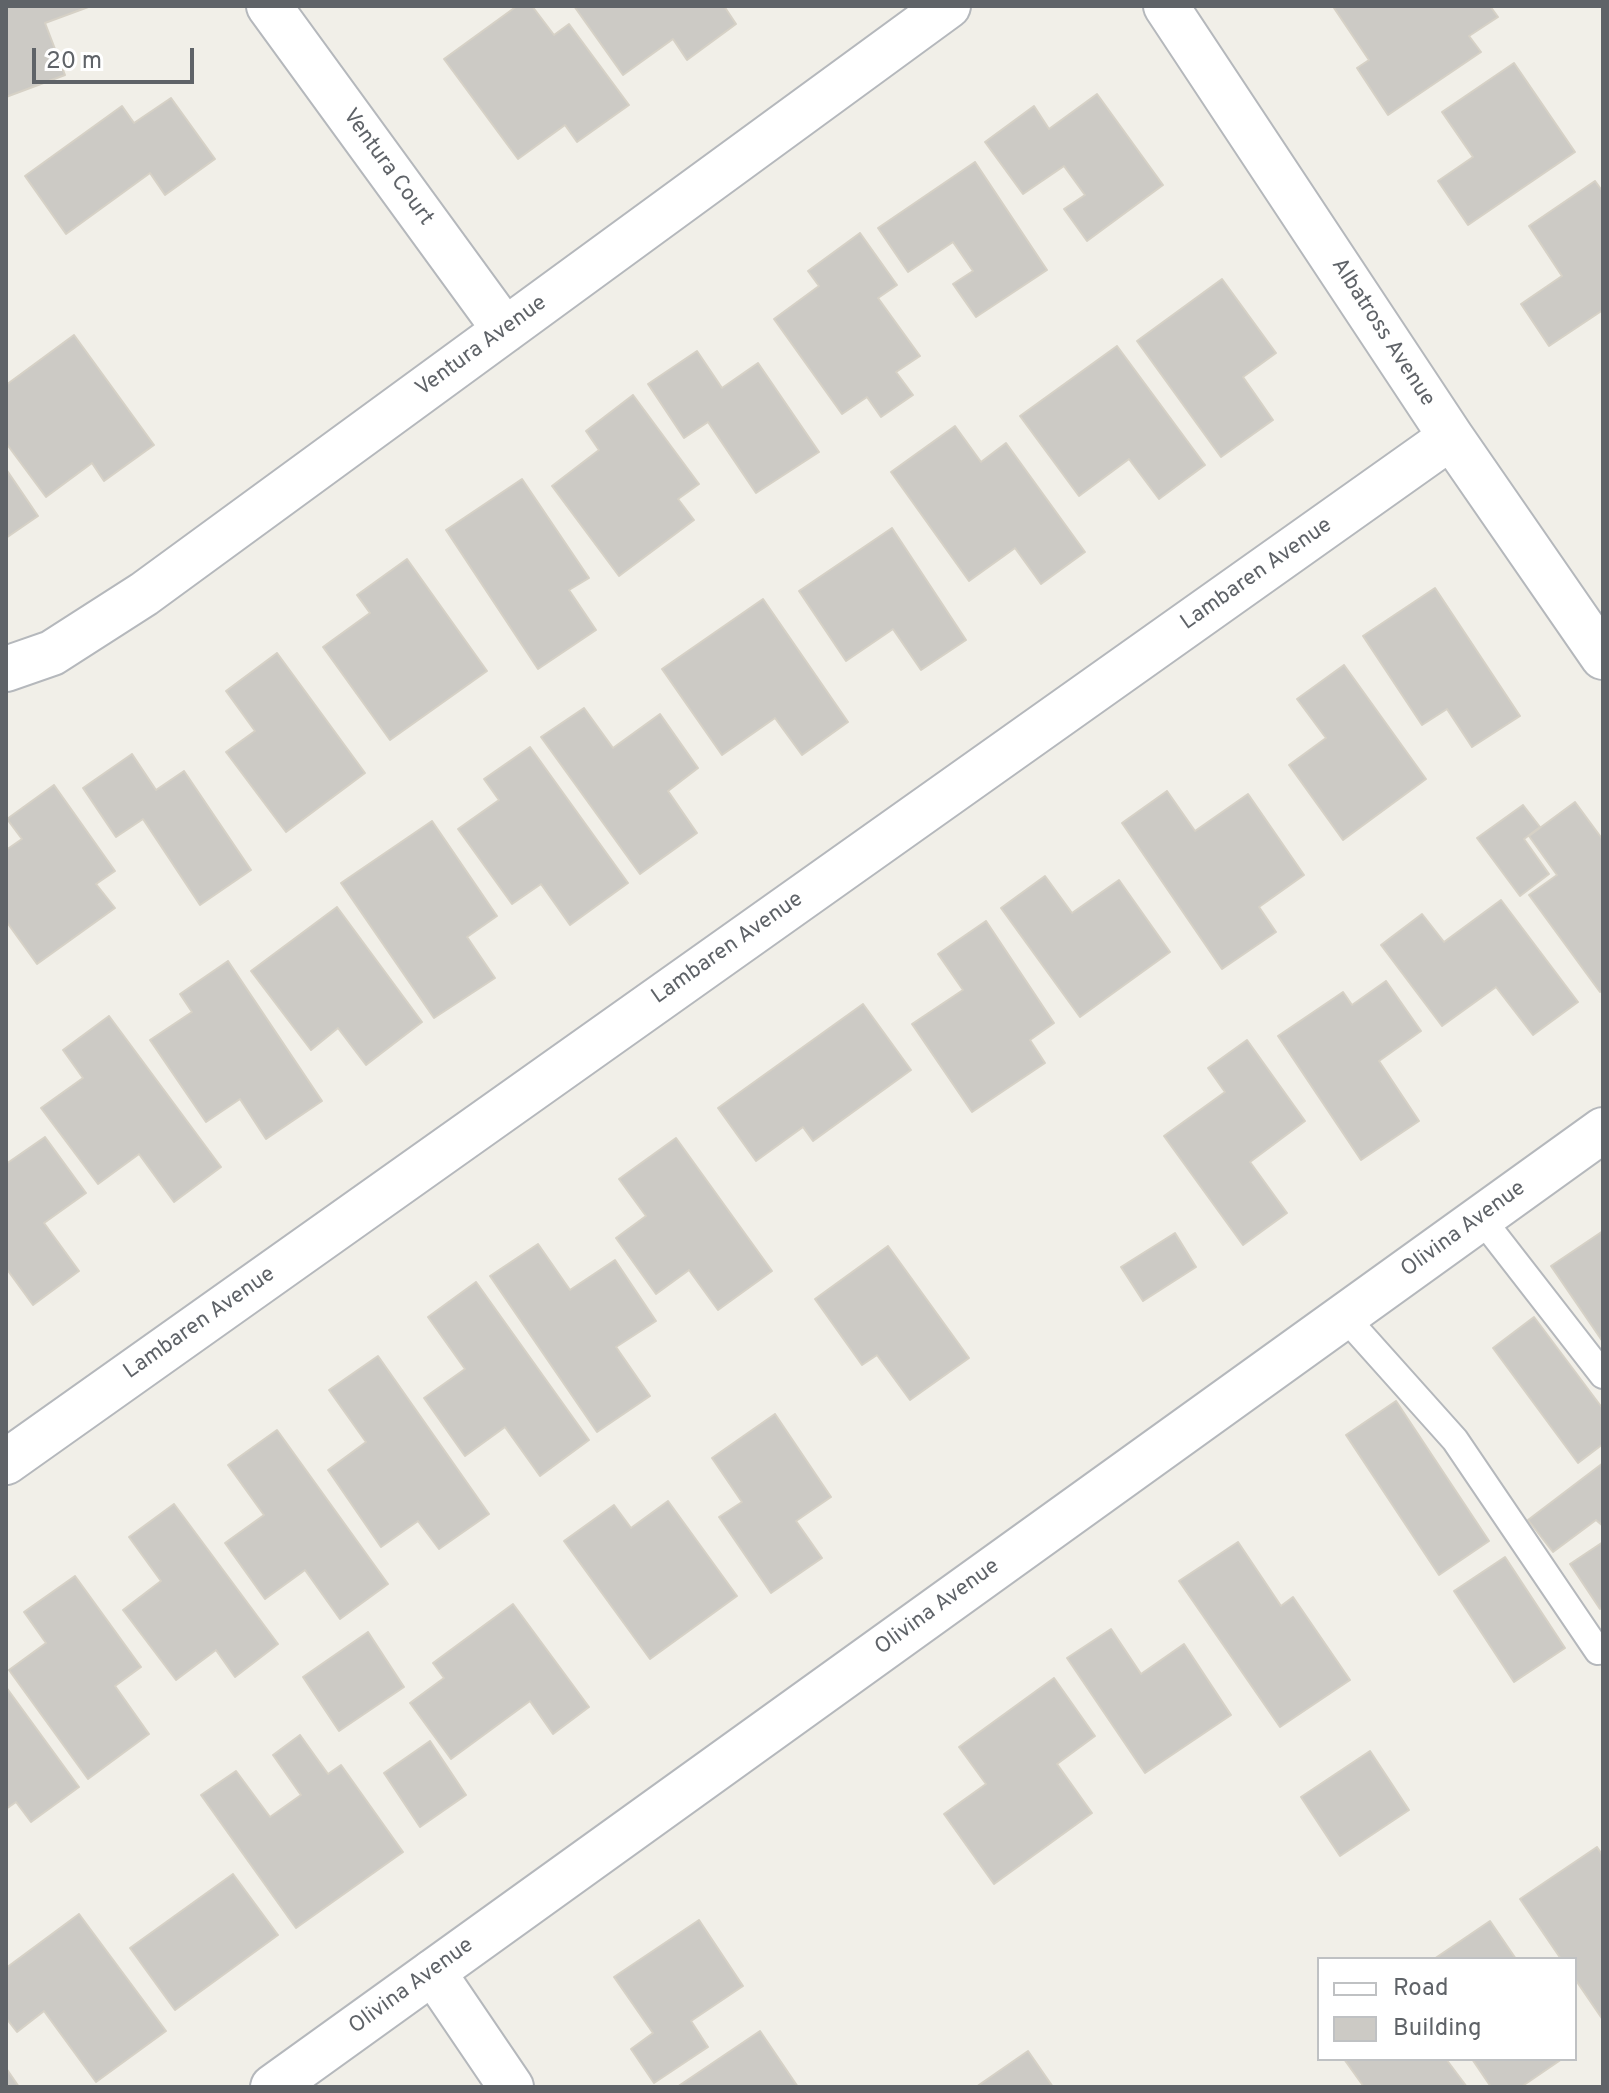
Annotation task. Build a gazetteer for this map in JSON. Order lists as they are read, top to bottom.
{
  "streets": {
    "street": [
      "Ventura Court",
      "Albatross Avenue",
      "Ventura Avenue",
      "Lambaren Avenue",
      "Olivina Avenue"
    ]
  },
  "crossings": [
    ["Ventura Court", "Ventura Avenue"],
    ["Albatross Avenue", "Lambaren Avenue"]
  ],
  "legend": ["Road", "Building"],
  "scale_bar": "20 m"
}
